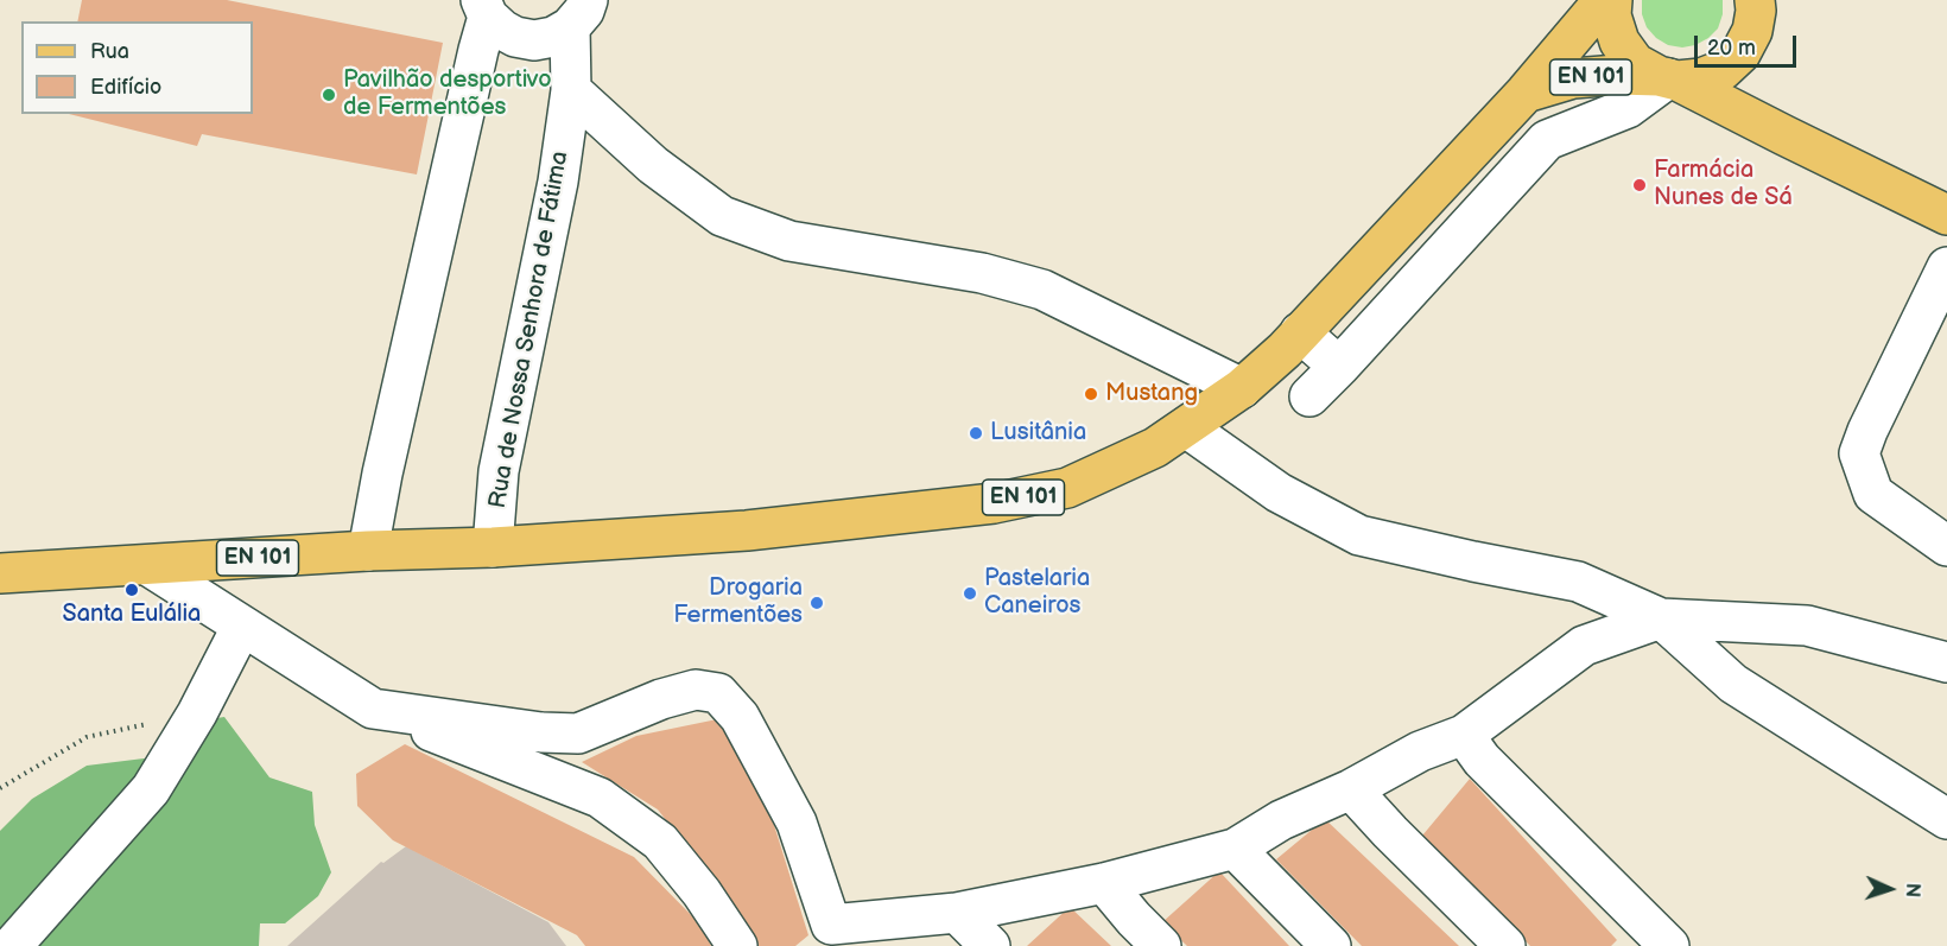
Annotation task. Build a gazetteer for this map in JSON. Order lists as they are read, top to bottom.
{
  "streets": {
    "main road": ["EN 101"],
    "street": ["Rua de Nossa Senhora de Fátima"]
  },
  "crossings": [
    ["EN 101", "Rua de Nossa Senhora de Fátima"]
  ],
  "places": [
    "Pavilhão desportivo de Fermentões",
    "Farmácia Nunes de Sá",
    "Mustang",
    "Lusitânia",
    "Santa Eulália",
    "Pastelaria Caneiros",
    "Drogaria Fermentões"
  ],
  "legend": ["Rua", "Edifício"],
  "scale_bar": "20 m",
  "north": "right"
}
